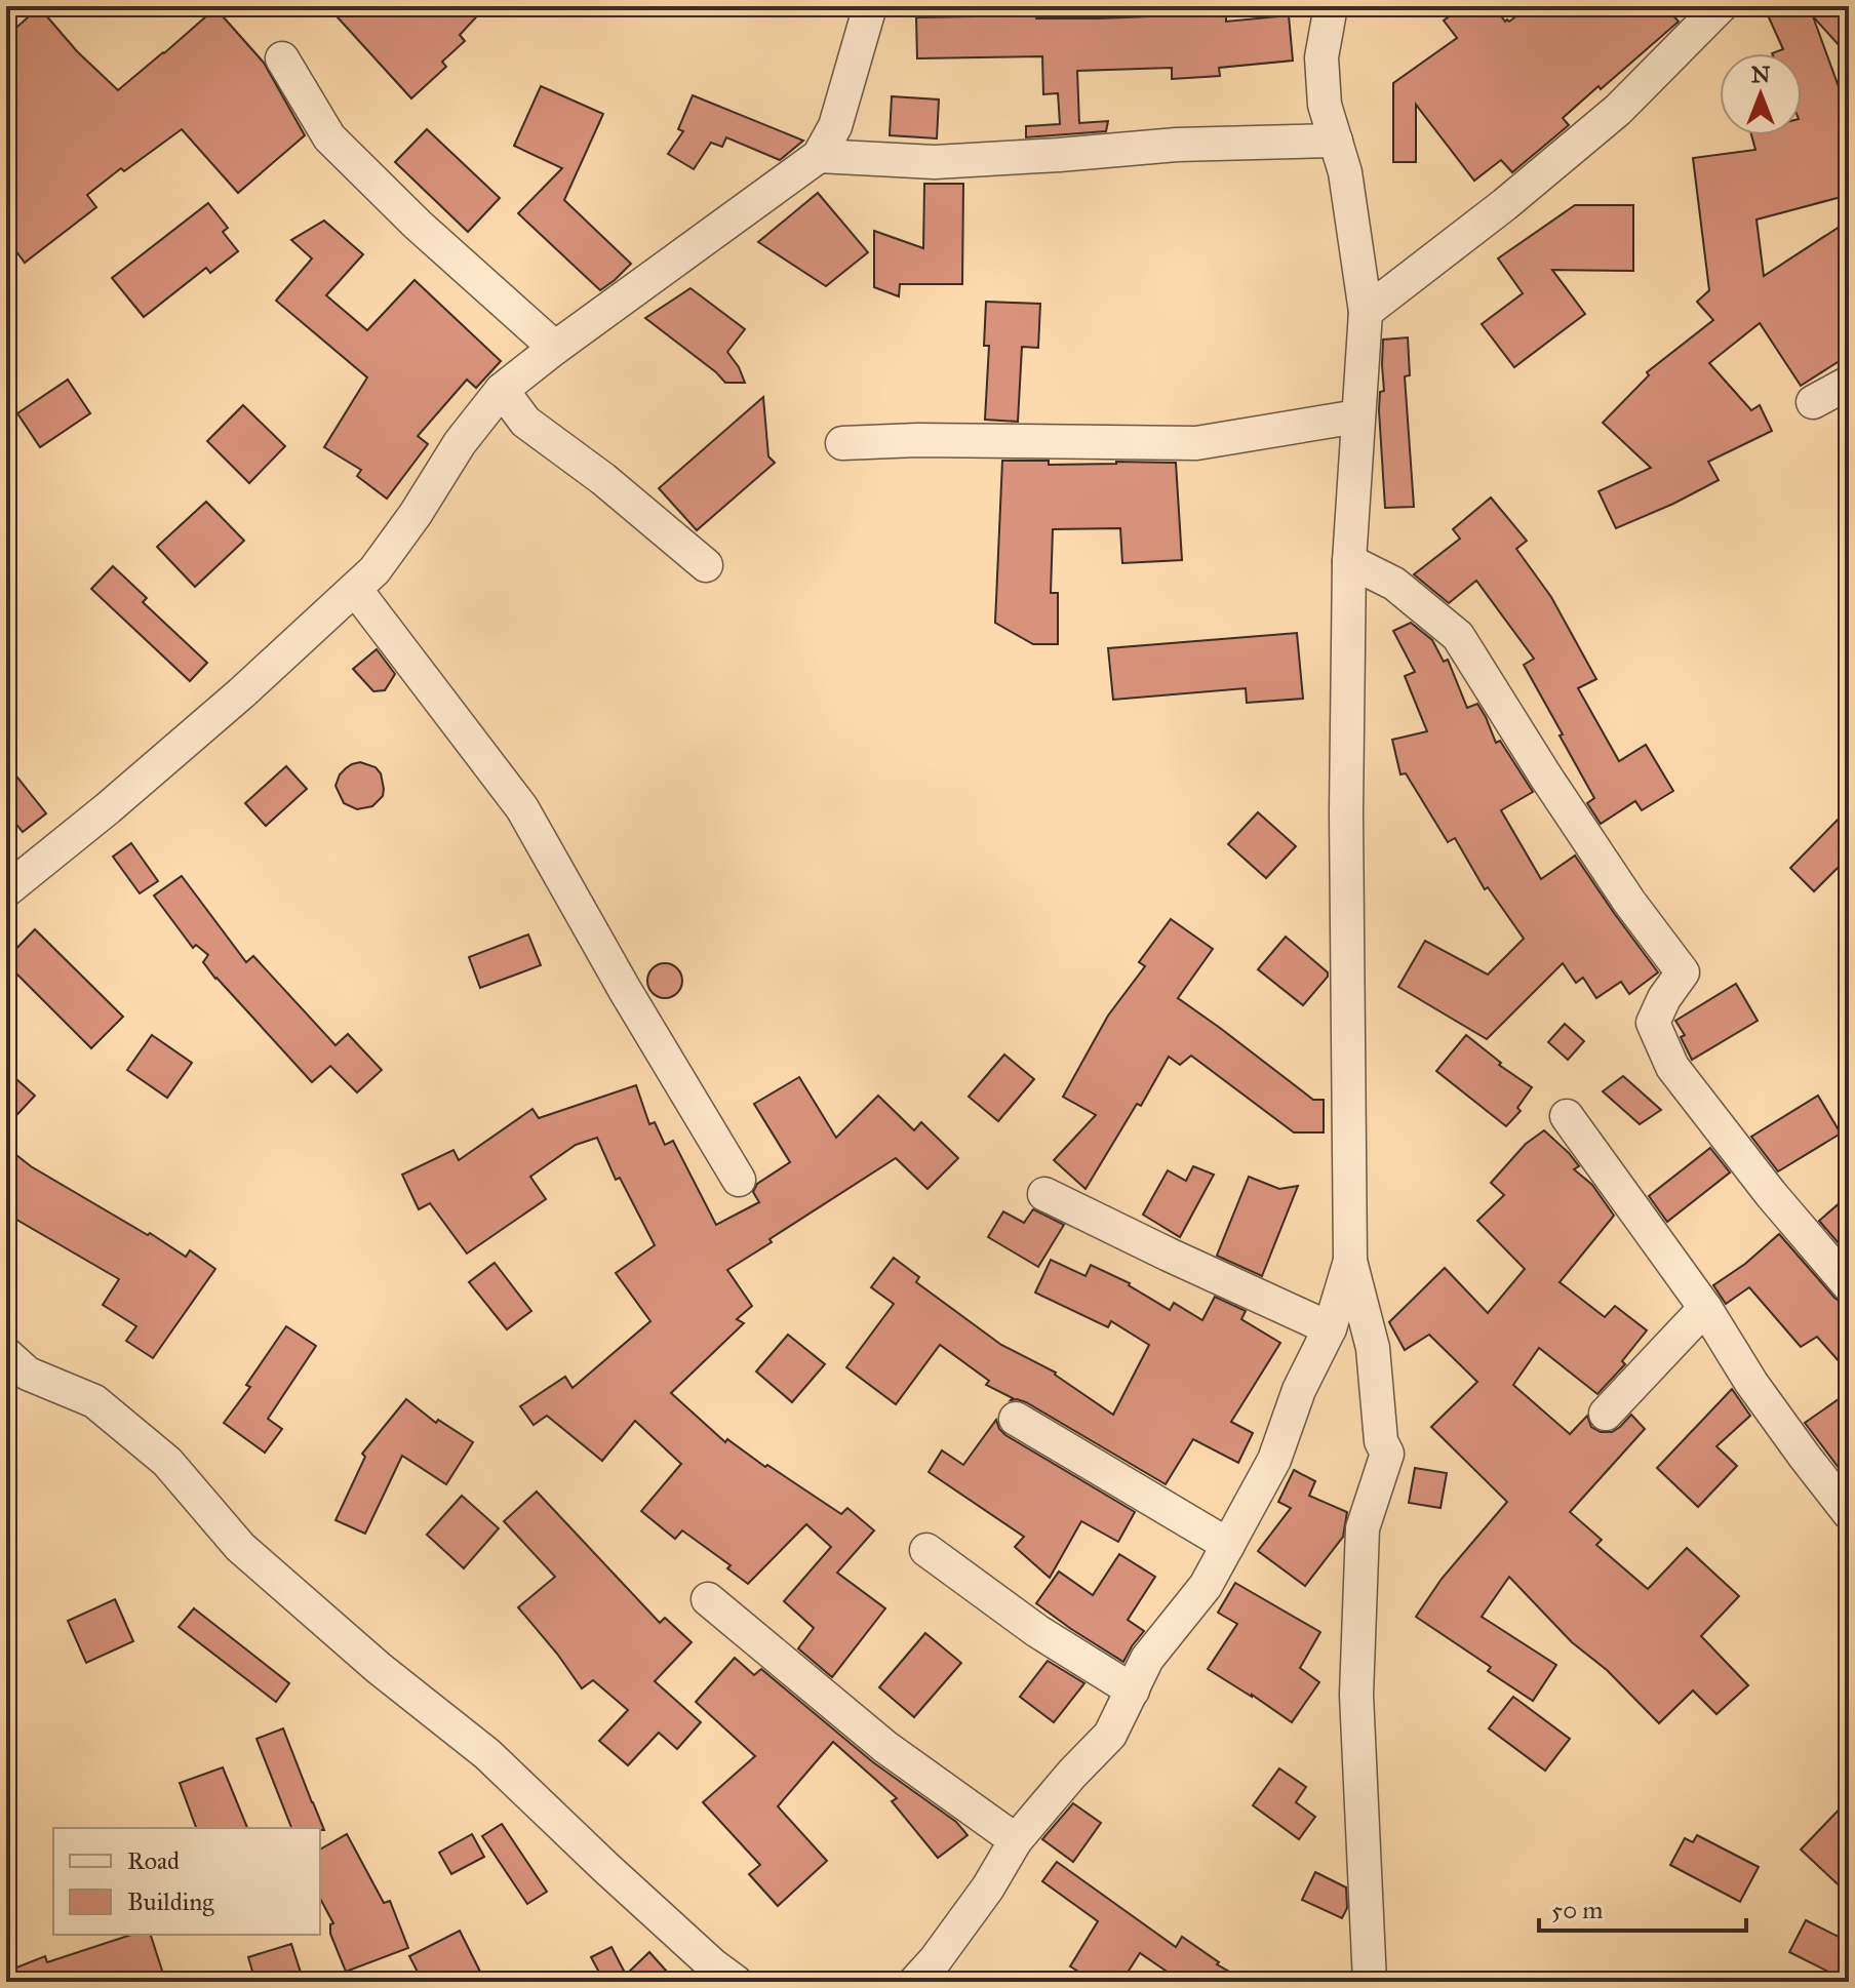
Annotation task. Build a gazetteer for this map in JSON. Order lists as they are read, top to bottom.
{
  "legend": ["Road", "Building"],
  "scale_bar": "50 m",
  "north": "top"
}
